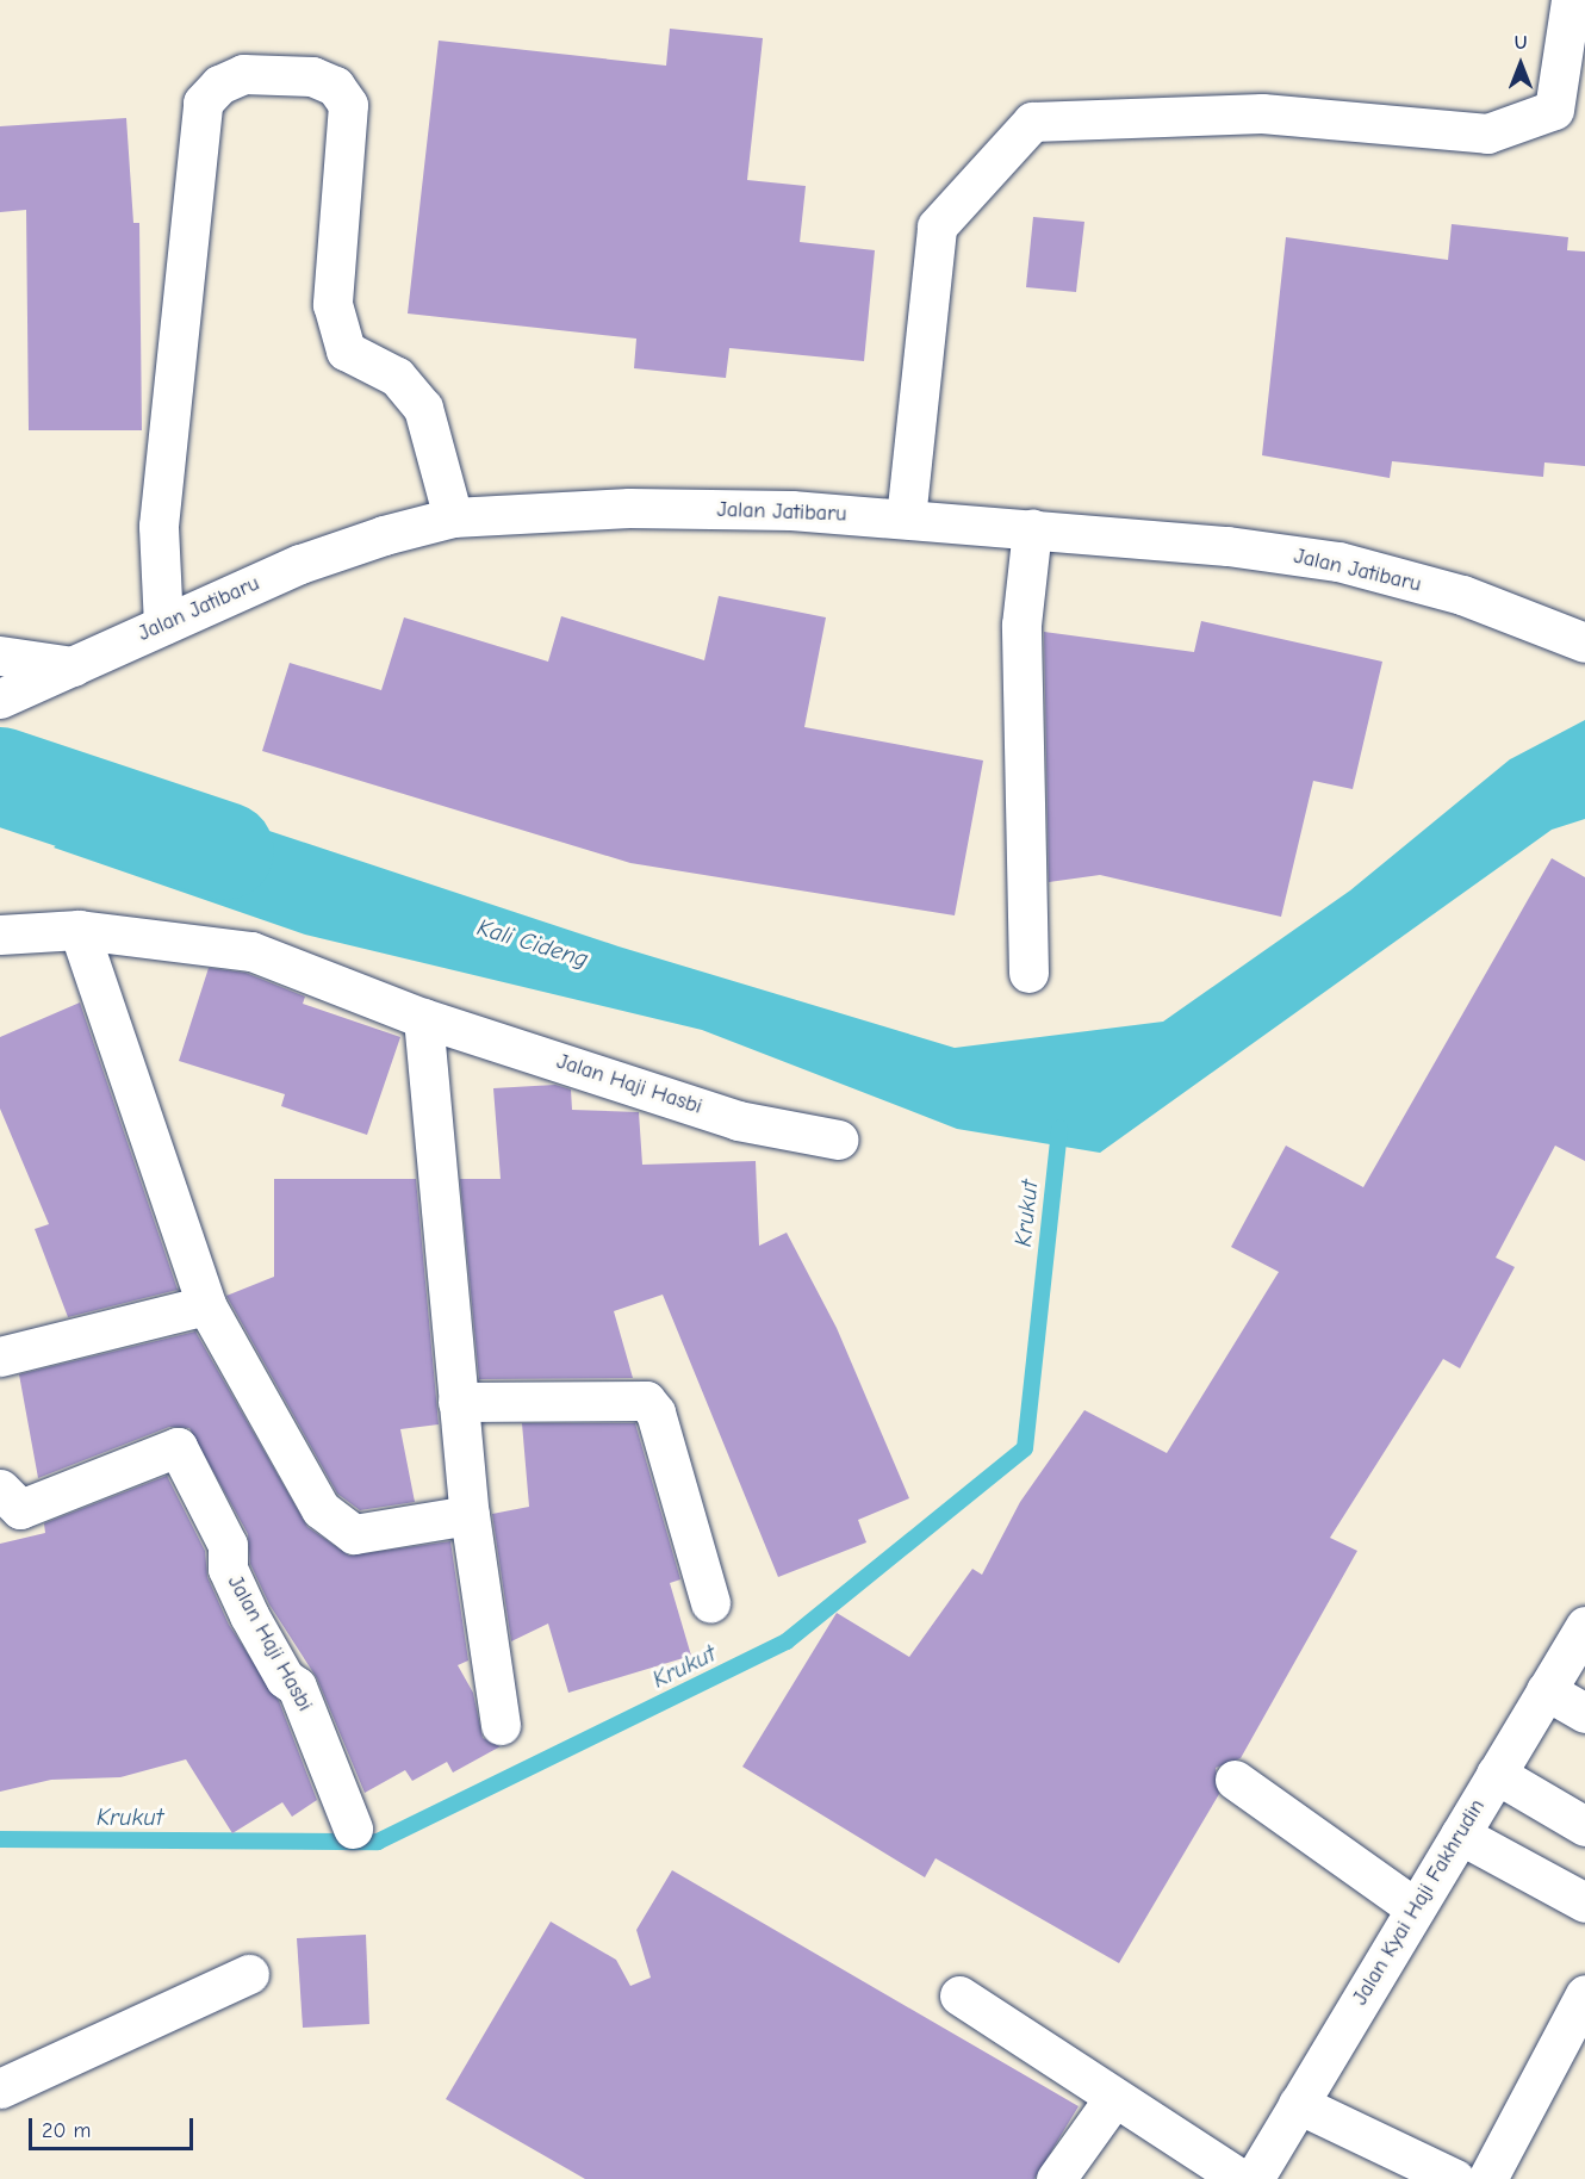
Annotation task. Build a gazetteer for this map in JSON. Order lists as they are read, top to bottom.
{
  "streets": {
    "street": ["Jalan Jatibaru", "Jalan Haji Hasbi", "Jalan Kyai Haji Fakhrudin"]
  },
  "water": ["Kali Cideng", "Krukut"],
  "scale_bar": "20 m",
  "north": "top"
}
